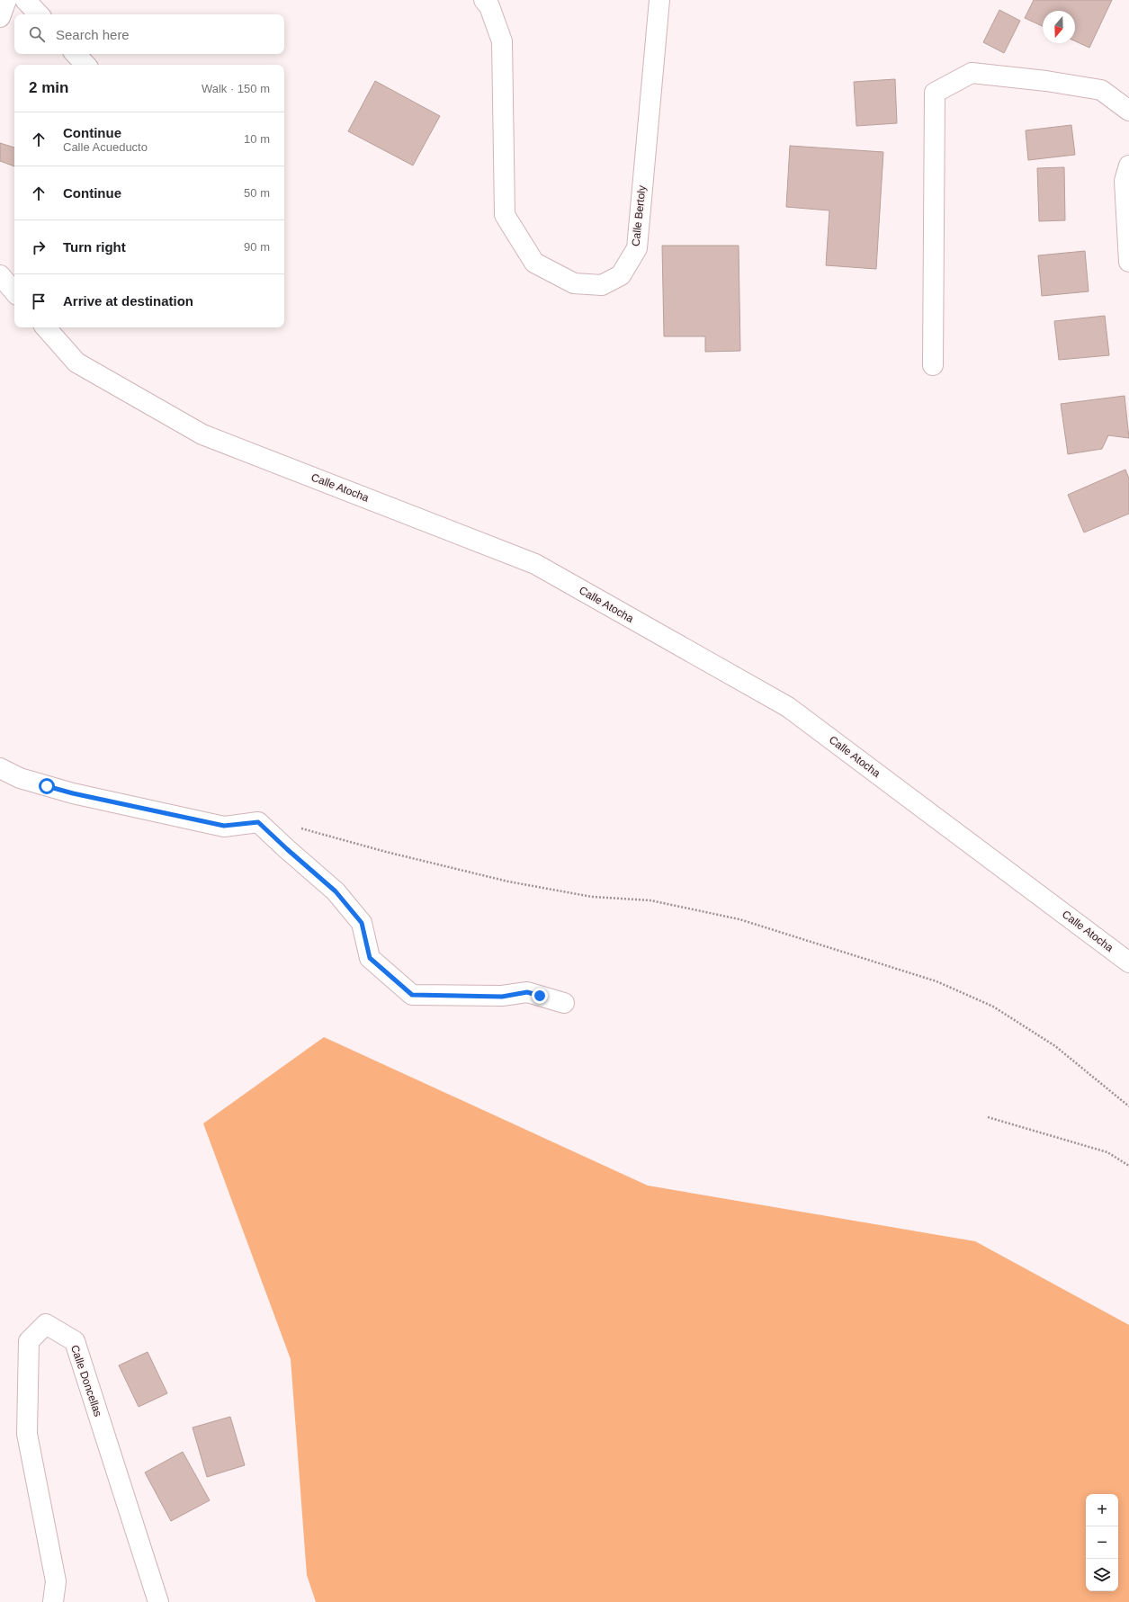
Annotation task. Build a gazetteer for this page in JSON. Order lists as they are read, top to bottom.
{
  "streets": {
    "street": ["Calle Bertoly", "Calle Atocha", "Calle Doncellas"]
  },
  "north": "bottom",
  "page": {
    "search": "Search here",
    "heading": ["2 min", "Walk · 150 m"],
    "list": [
      ["Continue", "Calle Acueducto", "10 m"],
      ["Continue", "50 m"],
      ["Turn right", "90 m"],
      "Arrive at destination"
    ],
    "map_buttons": ["+", "−"]
  }
}
